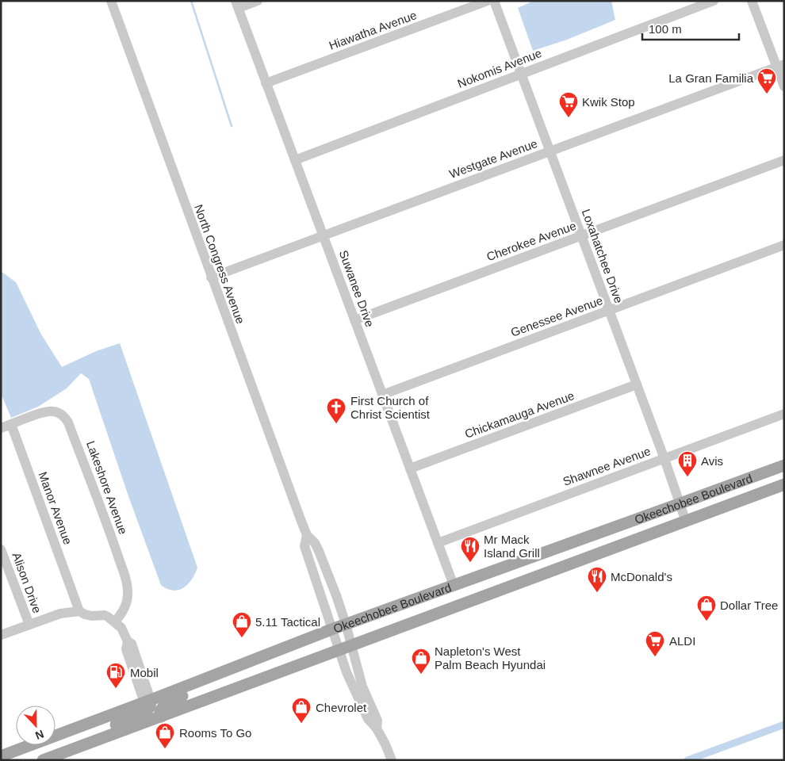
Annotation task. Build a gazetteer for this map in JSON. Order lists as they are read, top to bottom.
{
  "streets": {
    "main road": ["Okeechobee Boulevard"],
    "street": [
      "Hiawatha Avenue",
      "Nokomis Avenue",
      "Westgate Avenue",
      "Cherokee Avenue",
      "Loxahatchee Drive",
      "North Congress Avenue",
      "Suwanee Drive",
      "Genessee Avenue",
      "Chickamauga Avenue",
      "Shawnee Avenue",
      "Lakeshore Avenue",
      "Manor Avenue",
      "Alison Drive"
    ]
  },
  "crossings": [
    ["Hiawatha Avenue", "Suwanee Drive"],
    ["Nokomis Avenue", "Loxahatchee Drive"],
    ["Nokomis Avenue", "Suwanee Drive"],
    ["Westgate Avenue", "Loxahatchee Drive"],
    ["Westgate Avenue", "North Congress Avenue"],
    ["Westgate Avenue", "Suwanee Drive"],
    ["Cherokee Avenue", "Loxahatchee Drive"],
    ["Cherokee Avenue", "Suwanee Drive"],
    ["Loxahatchee Drive", "Genessee Avenue"],
    ["Loxahatchee Drive", "Chickamauga Avenue"],
    ["Loxahatchee Drive", "Shawnee Avenue"],
    ["Loxahatchee Drive", "Okeechobee Boulevard"],
    ["North Congress Avenue", "Okeechobee Boulevard"],
    ["Suwanee Drive", "Genessee Avenue"],
    ["Suwanee Drive", "Chickamauga Avenue"],
    ["Suwanee Drive", "Shawnee Avenue"],
    ["Suwanee Drive", "Okeechobee Boulevard"],
    ["Lakeshore Avenue", "Manor Avenue"]
  ],
  "places": {
    "supermarket": ["La Gran Familia", "Kwik Stop", "ALDI"],
    "church": ["First Church of Christ Scientist"],
    "building": ["Avis"],
    "restaurant": ["Mr Mack Island Grill", "McDonald's"],
    "shop": [
      "Dollar Tree",
      "5.11 Tactical",
      "Napleton's West Palm Beach Hyundai",
      "Chevrolet",
      "Rooms To Go"
    ],
    "fuel station": ["Mobil"]
  },
  "scale_bar": "100 m",
  "north": "bottom"
}
